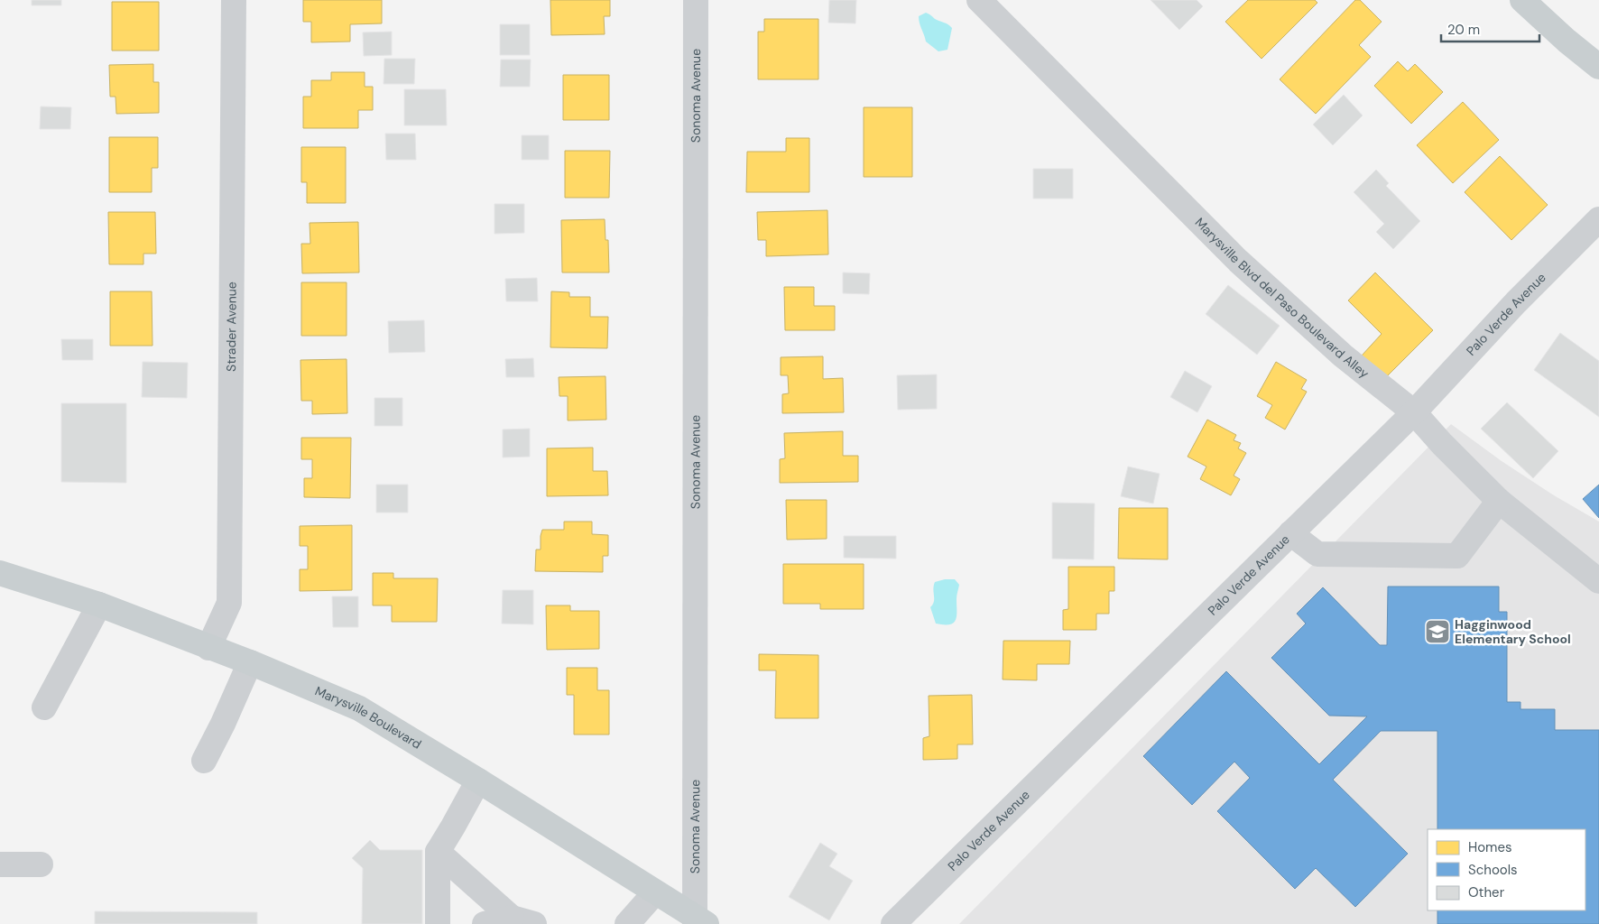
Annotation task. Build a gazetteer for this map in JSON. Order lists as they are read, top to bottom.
{
  "streets": {
    "main road": ["Marysville Boulevard"],
    "street": [
      "Sonoma Avenue",
      "Marysville Blvd del Paso Boulevard Alley",
      "Palo Verde Avenue",
      "Strader Avenue"
    ]
  },
  "crossings": [
    ["Sonoma Avenue", "Marysville Boulevard"],
    ["Marysville Blvd del Paso Boulevard Alley", "Palo Verde Avenue"],
    ["Strader Avenue", "Marysville Boulevard"]
  ],
  "places": {
    "school or university": ["Hagginwood Elementary School"]
  },
  "legend": ["Homes", "Schools", "Other"],
  "scale_bar": "20 m"
}
